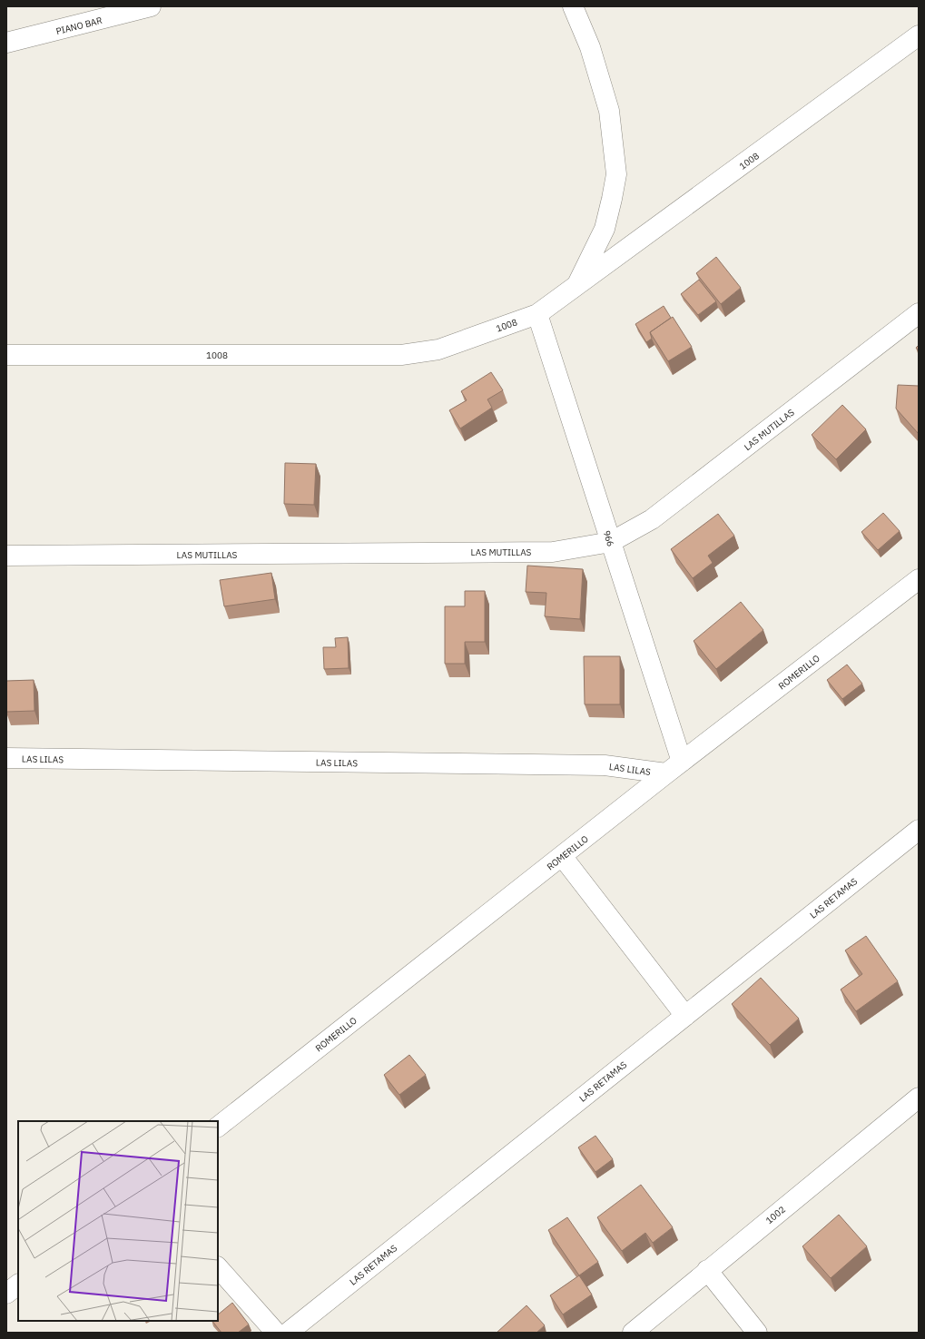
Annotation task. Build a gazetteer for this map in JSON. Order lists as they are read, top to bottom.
{
  "streets": {
    "street": [
      "PIANO BAR",
      "1008",
      "LAS MUTILLAS",
      "966",
      "ROMERILLO",
      "LAS LILAS",
      "LAS RETAMAS",
      "1002"
    ]
  },
  "crossings": [
    ["1008", "966"],
    ["LAS MUTILLAS", "966"],
    ["966", "ROMERILLO"],
    ["ROMERILLO", "LAS LILAS"]
  ]
}
